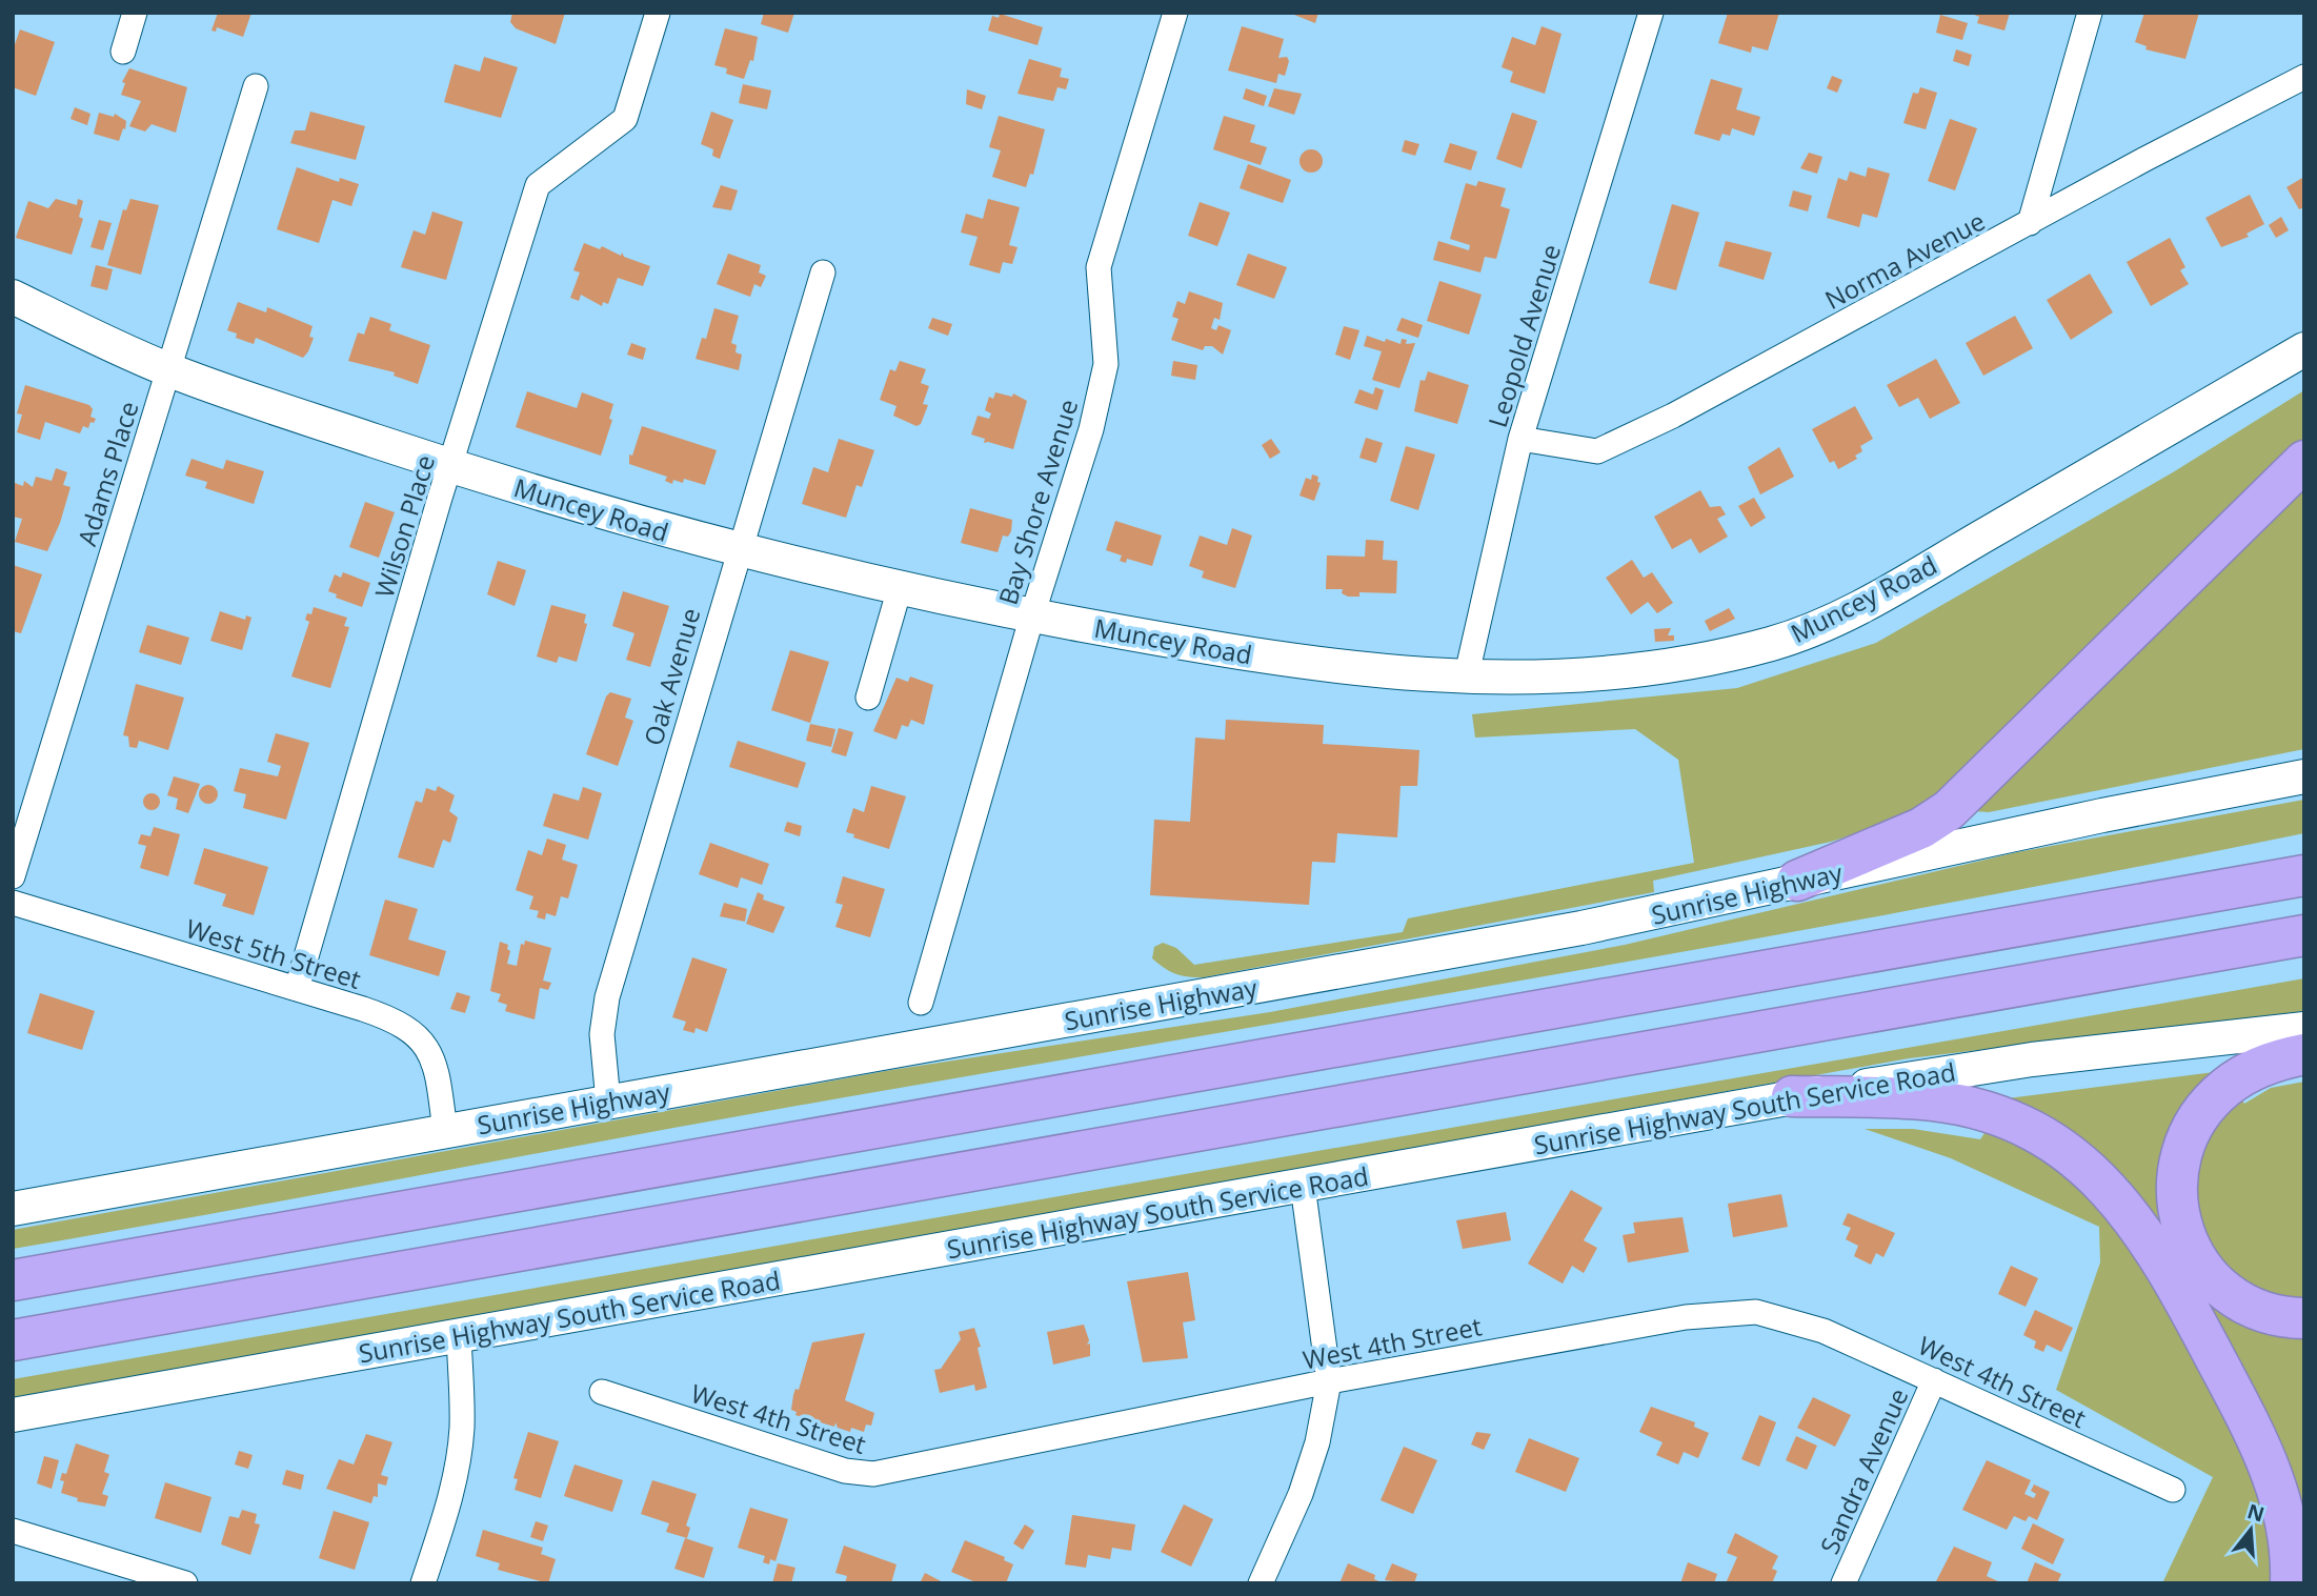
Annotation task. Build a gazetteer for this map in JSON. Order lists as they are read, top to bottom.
{
  "streets": {
    "main road": ["Muncey Road", "Sunrise Highway", "Sunrise Highway South Service Road"],
    "street": [
      "Norma Avenue",
      "Leopold Avenue",
      "Adams Place",
      "Bay Shore Avenue",
      "Wilson Place",
      "Oak Avenue",
      "West 5th Street",
      "West 4th Street",
      "Sandra Avenue"
    ]
  },
  "crossings": [
    ["Norma Avenue", "Leopold Avenue"],
    ["Leopold Avenue", "Muncey Road"],
    ["Adams Place", "Muncey Road"],
    ["Bay Shore Avenue", "Muncey Road"],
    ["Muncey Road", "Wilson Place"],
    ["Muncey Road", "Oak Avenue"],
    ["Wilson Place", "West 5th Street"],
    ["Oak Avenue", "Sunrise Highway"],
    ["Sunrise Highway", "West 5th Street"],
    ["West 4th Street", "Sandra Avenue"]
  ],
  "north": "top"
}
